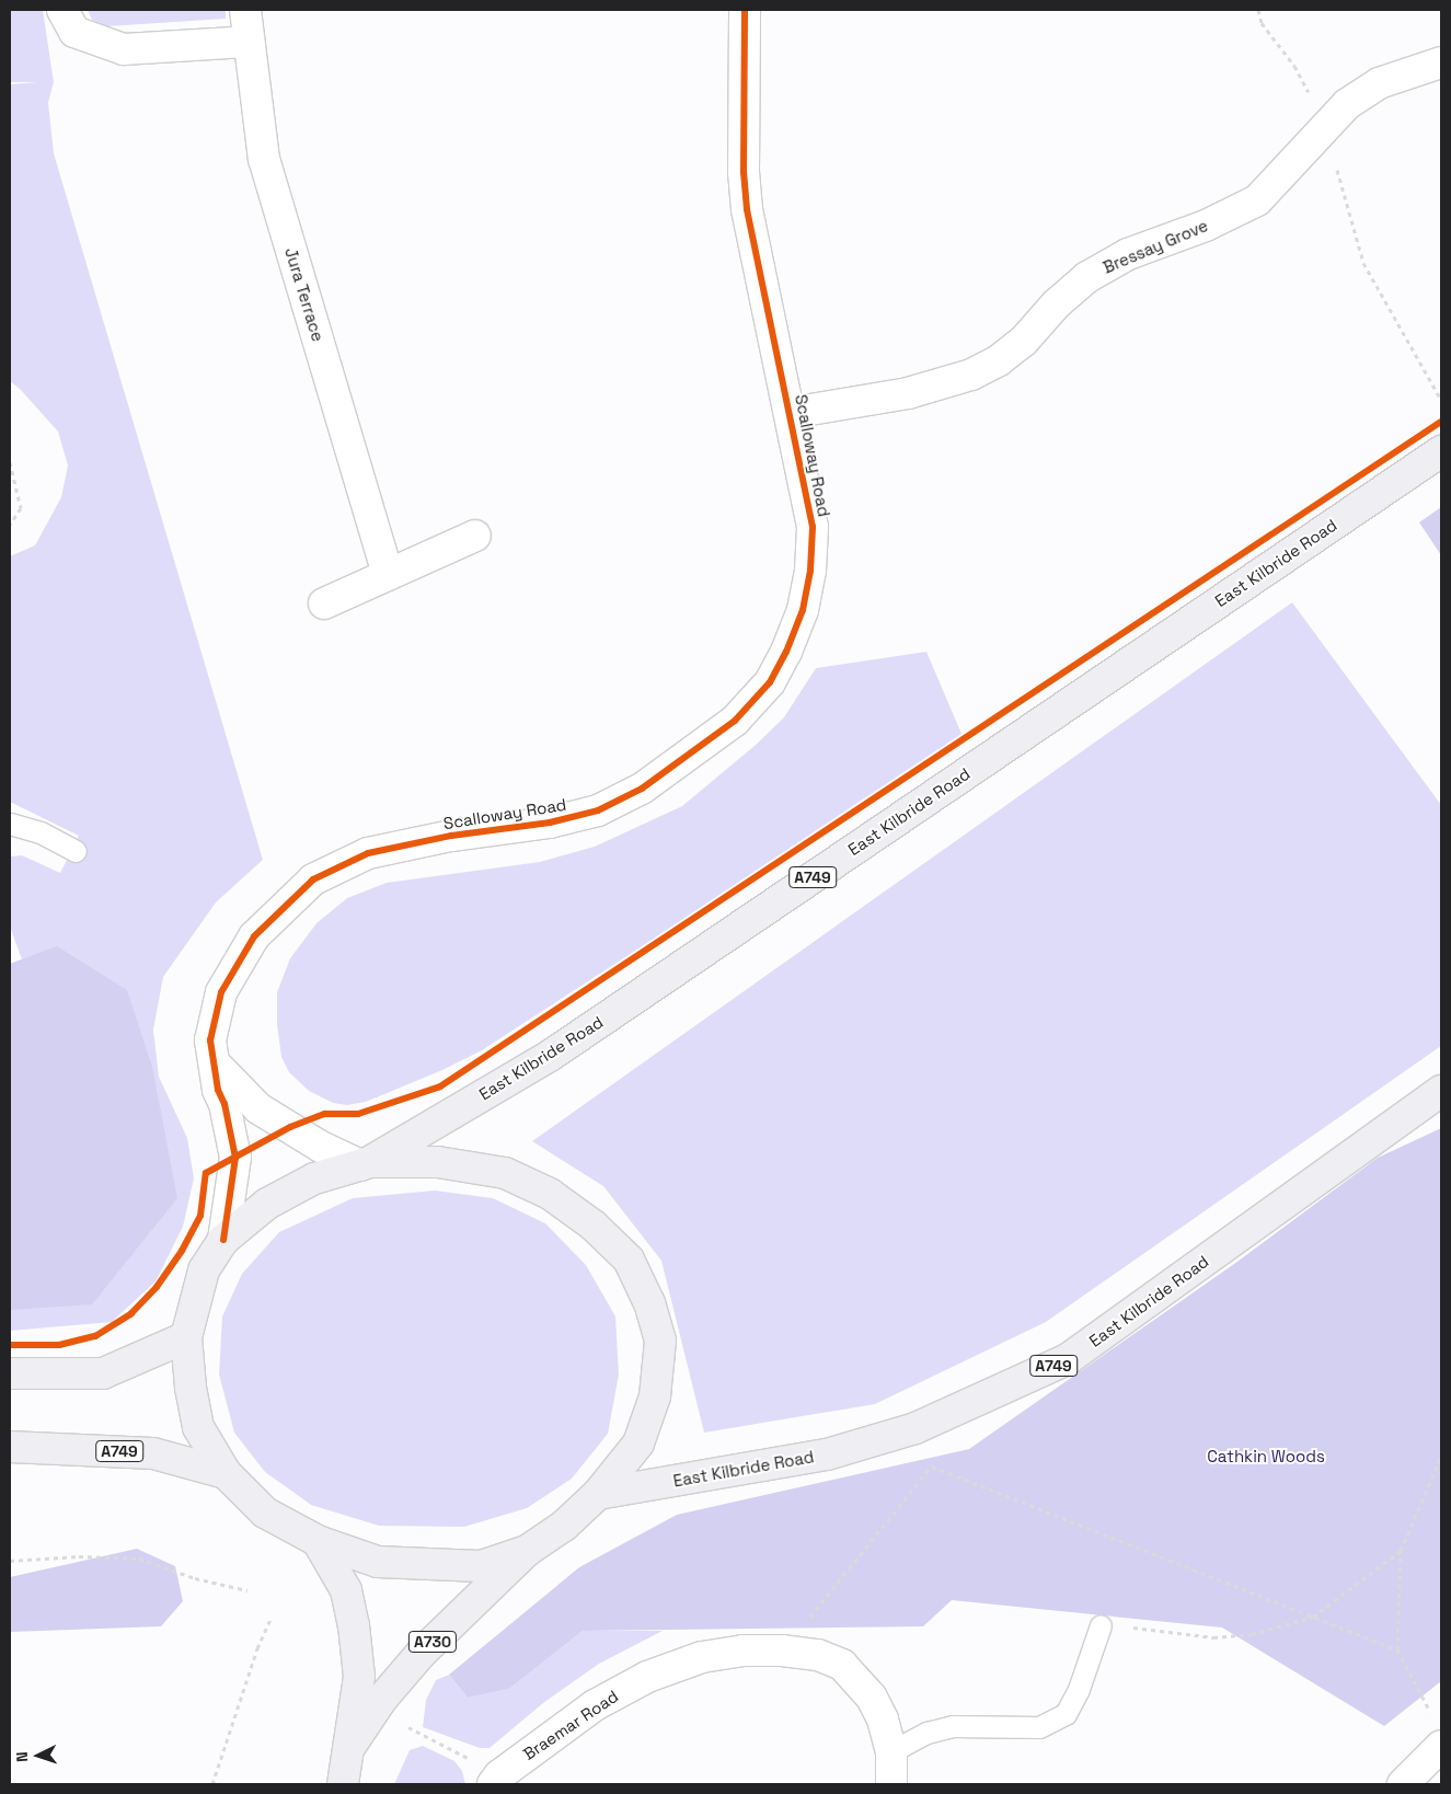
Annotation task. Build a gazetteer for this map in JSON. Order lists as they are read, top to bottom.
{
  "streets": {
    "main road": ["East Kilbride Road", "A749", "A730"],
    "street": [
      "Bressay Grove",
      "Jura Terrace",
      "Scalloway Road",
      "Braemar Road"
    ]
  },
  "crossings": [
    ["Bressay Grove", "Scalloway Road"]
  ],
  "parks": ["Cathkin Woods"],
  "north": "left"
}
